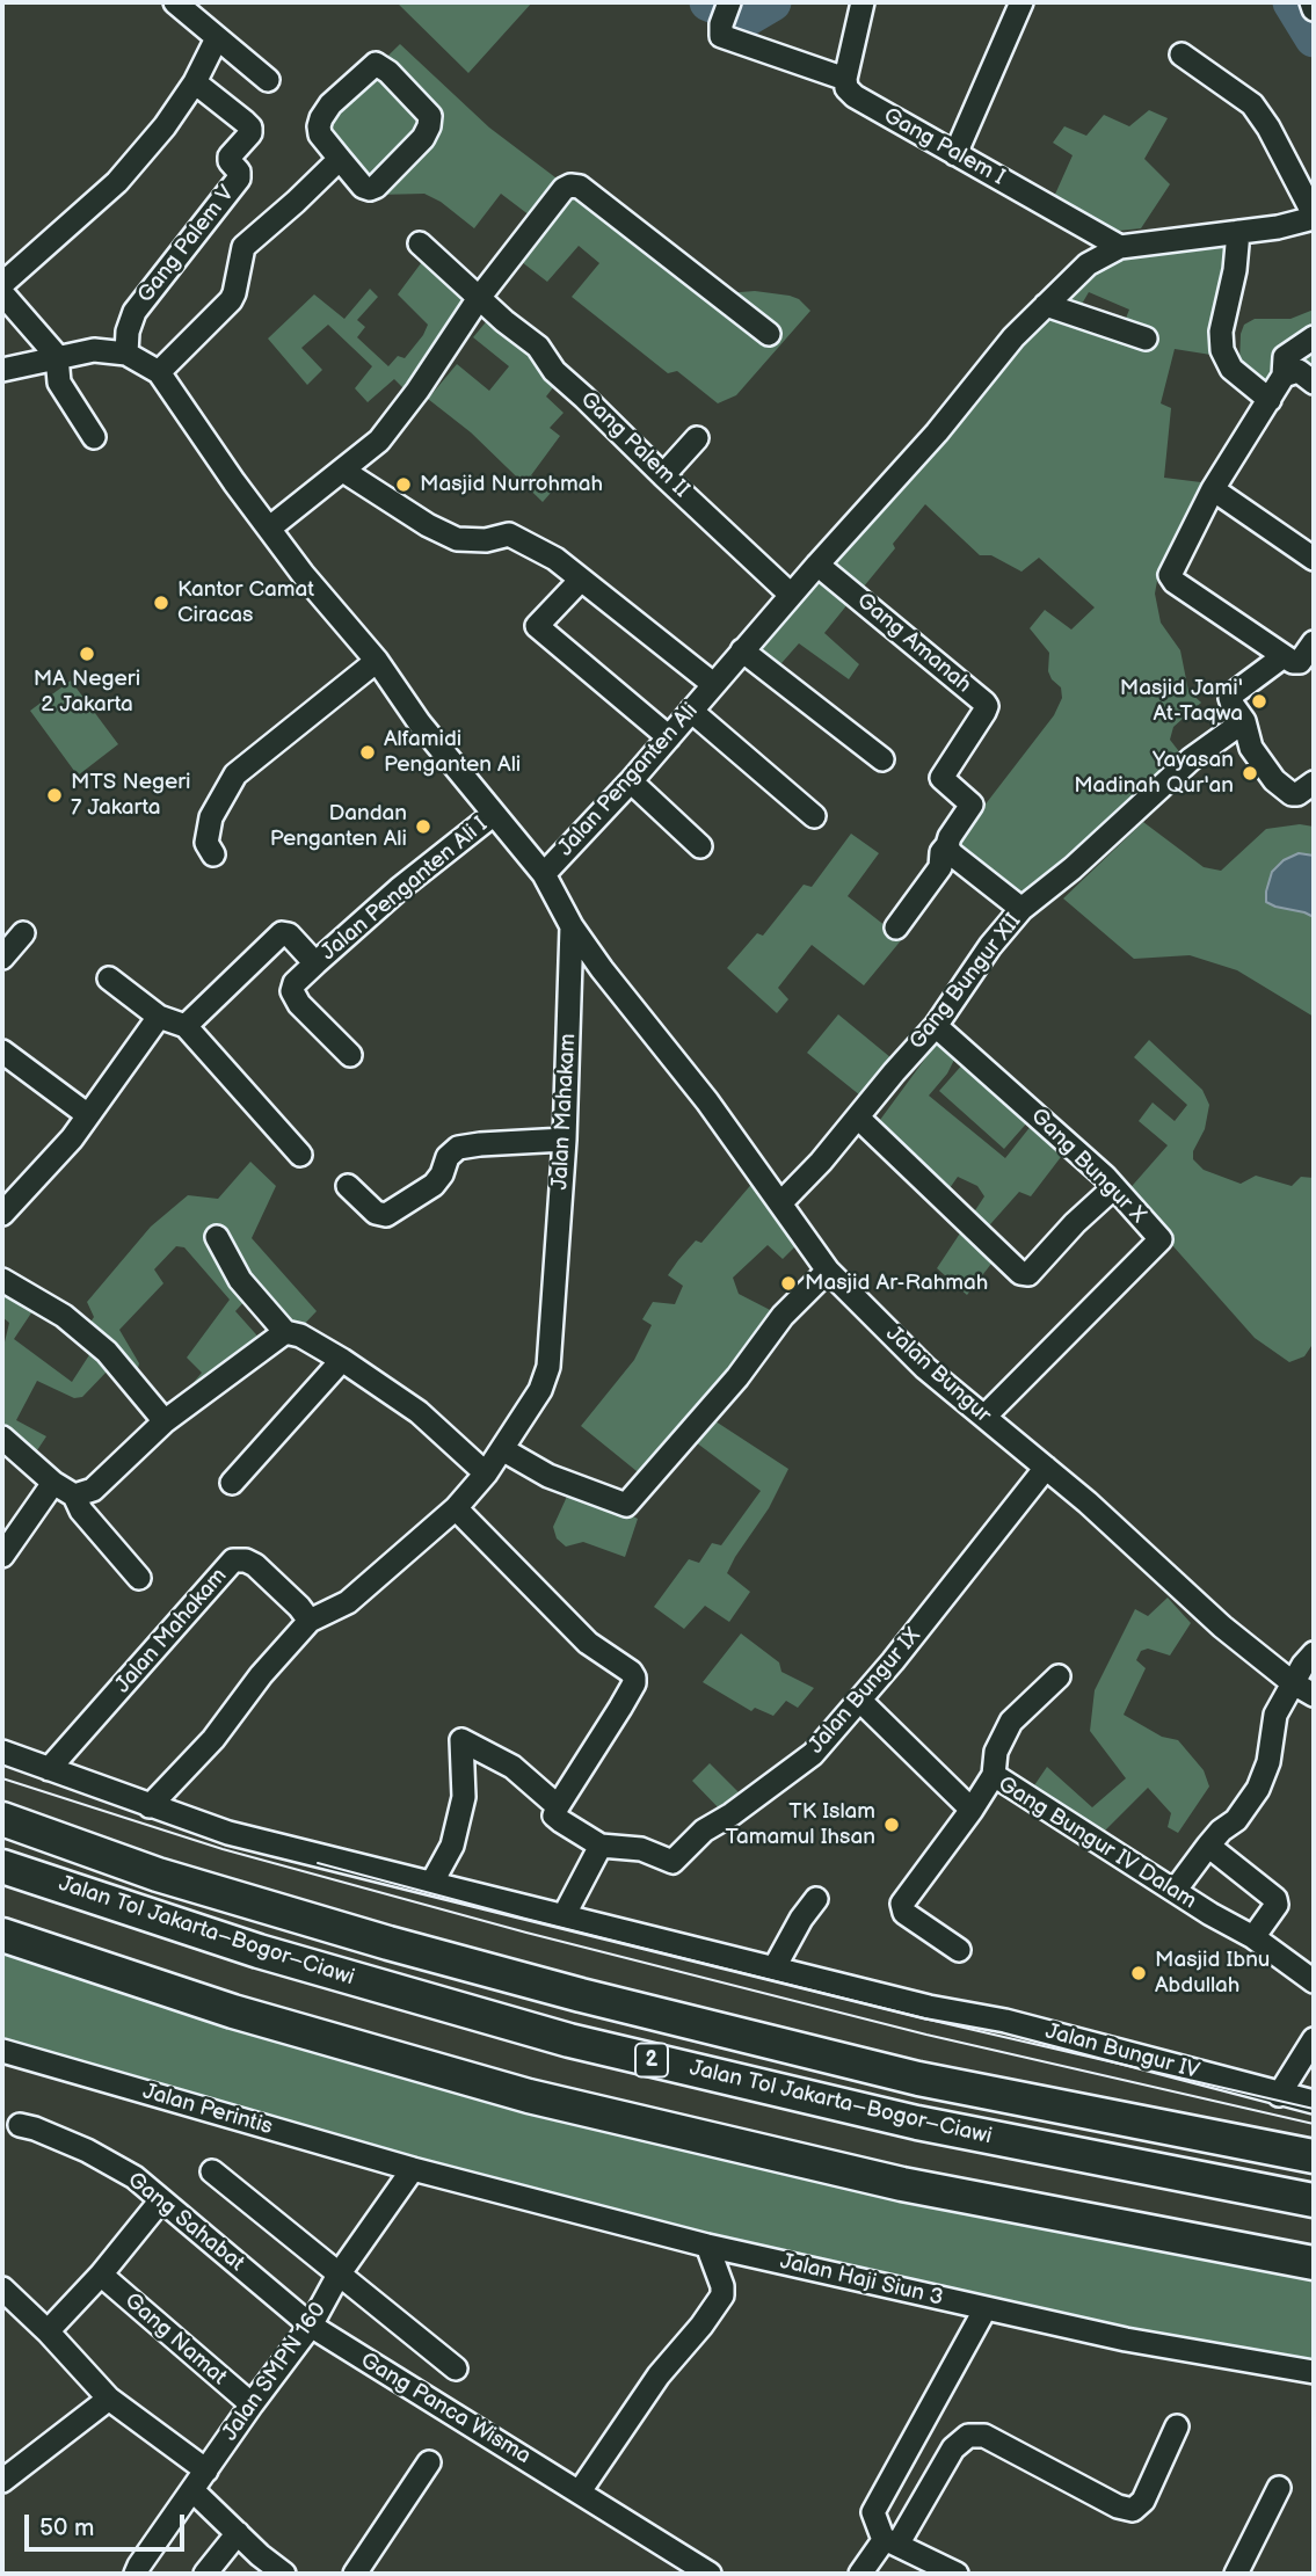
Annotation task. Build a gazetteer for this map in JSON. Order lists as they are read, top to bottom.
{
  "streets": {
    "highway": ["Jalan Tol Jakarta–Bogor–Ciawi", "2"],
    "street": [
      "Gang Palem I",
      "Gang Palem V",
      "Gang Palem II",
      "Gang Amanah",
      "Jalan Penganten Ali",
      "Jalan Penganten Ali I",
      "Gang Bungur XII",
      "Jalan Mahakam",
      "Gang Bungur X",
      "Jalan Bungur",
      "Jalan Bungur IX",
      "Gang Bungur IV Dalam",
      "Jalan Bungur IV",
      "Jalan Perintis",
      "Gang Sahabat",
      "Jalan Haji Siun 3",
      "Gang Namat",
      "Jalan SMPN 160",
      "Gang Panca Wisma"
    ]
  },
  "crossings": [
    ["Gang Palem I", "Jalan Penganten Ali"],
    ["Gang Palem V", "Jalan Penganten Ali"],
    ["Gang Palem II", "Jalan Penganten Ali"],
    ["Gang Amanah", "Jalan Penganten Ali"],
    ["Jalan Penganten Ali", "Jalan Penganten Ali I"],
    ["Jalan Penganten Ali", "Jalan Bungur"],
    ["Gang Bungur XII", "Gang Bungur X"],
    ["Gang Bungur XII", "Jalan Bungur"],
    ["Jalan Mahakam", "Jalan Bungur"],
    ["Jalan Mahakam", "Jalan Bungur IV"],
    ["Gang Bungur X", "Jalan Bungur"],
    ["Jalan Bungur", "Jalan Bungur IX"],
    ["Jalan Perintis", "Jalan Haji Siun 3"],
    ["Jalan Perintis", "Jalan SMPN 160"],
    ["Gang Sahabat", "Jalan SMPN 160"],
    ["Gang Sahabat", "Gang Panca Wisma"],
    ["Jalan Haji Siun 3", "Jalan SMPN 160"],
    ["Gang Namat", "Jalan SMPN 160"],
    ["Jalan SMPN 160", "Gang Panca Wisma"]
  ],
  "places": [
    "Masjid Nurrohmah",
    "Kantor Camat Ciracas",
    "MA Negeri 2 Jakarta",
    "Masjid Jami' At-Taqwa",
    "Alfamidi Penganten Ali",
    "Yayasan Madinah Qur'an",
    "MTS Negeri 7 Jakarta",
    "Dandan Penganten Ali",
    "Masjid Ar-Rahmah",
    "TK Islam Tamamul Ihsan",
    "Masjid Ibnu Abdullah"
  ],
  "scale_bar": "50 m"
}
